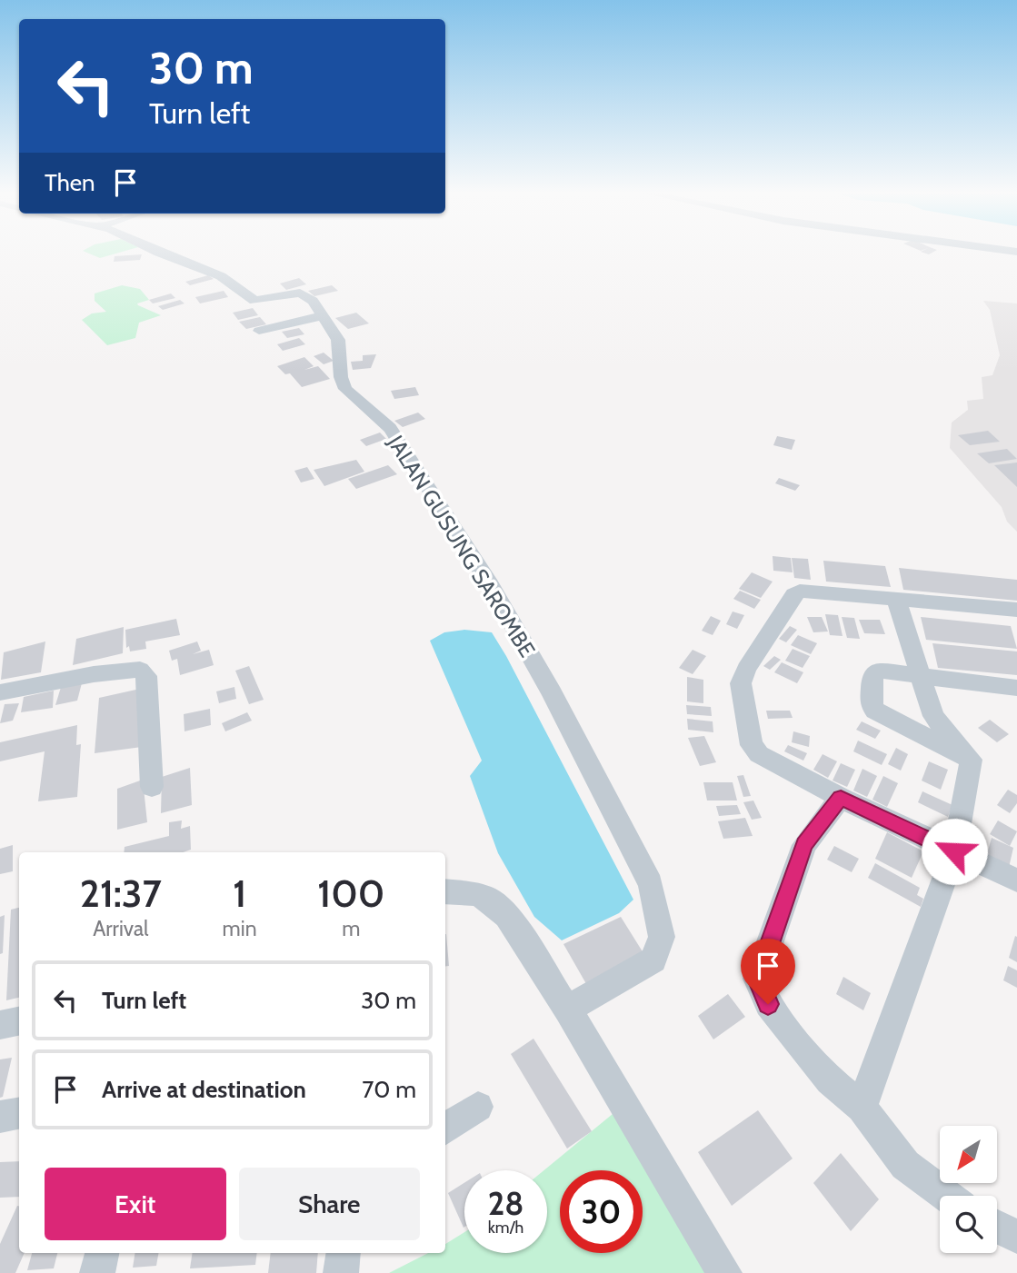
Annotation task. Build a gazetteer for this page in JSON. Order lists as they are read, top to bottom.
{
  "streets": {
    "street": ["JALAN GUSUNG SAROMBE"]
  },
  "north": "bottom left",
  "page": {
    "turn": ["30 m", "Turn left"],
    "then": "Then",
    "eta": [
      "21:37",
      "Arrival",
      "1",
      "min",
      "100",
      "m"
    ],
    "list": [
      {
        "name": "Turn left",
        "value": "30 m"
      },
      {
        "name": "Arrive at destination",
        "value": "70 m"
      }
    ],
    "buttons": ["Exit", "Share"],
    "speed": "28 km/h",
    "limit": "30"
  }
}
